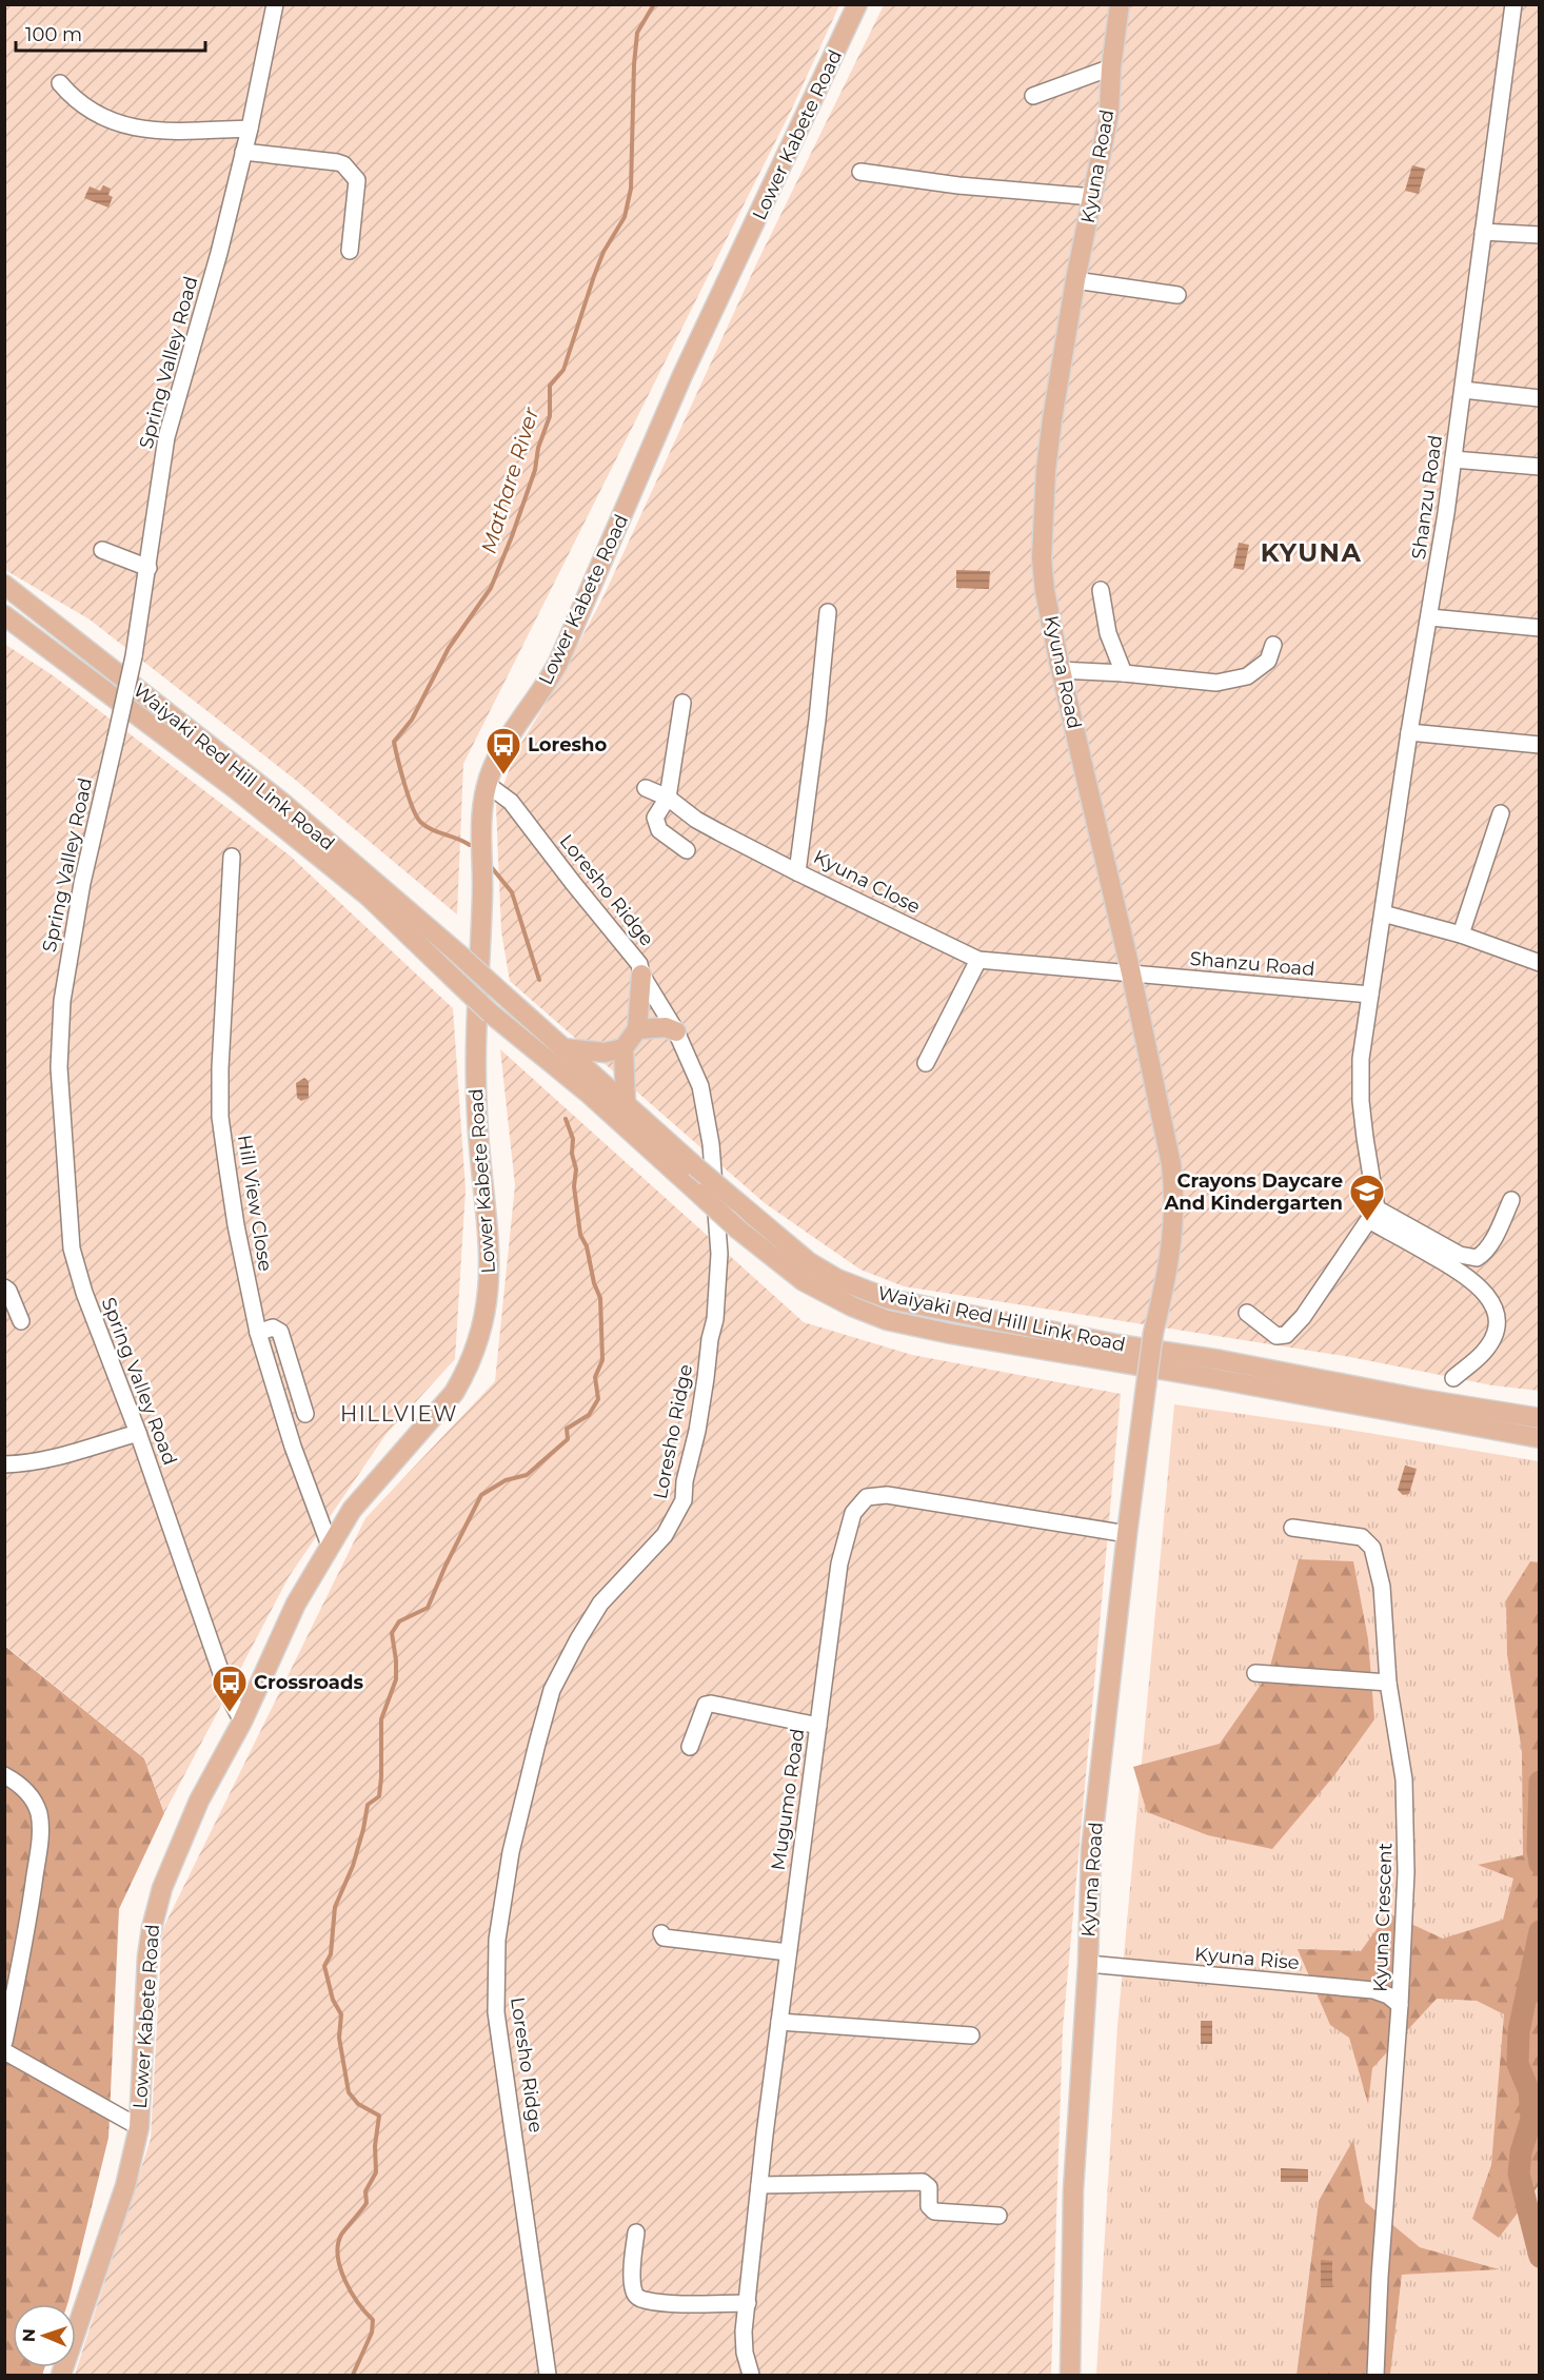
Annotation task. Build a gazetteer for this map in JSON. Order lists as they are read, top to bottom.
{
  "streets": {
    "main road": ["Lower Kabete Road", "Kyuna Road", "Waiyaki Red Hill Link Road"],
    "street": [
      "Spring Valley Road",
      "Shanzu Road",
      "Kyuna Close",
      "Loresho Ridge",
      "Hill View Close",
      "Mugumo Road",
      "Kyuna Crescent",
      "Kyuna Rise"
    ]
  },
  "crossings": [
    ["Lower Kabete Road", "Spring Valley Road"],
    ["Lower Kabete Road", "Loresho Ridge"],
    ["Lower Kabete Road", "Hill View Close"],
    ["Kyuna Road", "Shanzu Road"],
    ["Kyuna Road", "Kyuna Close"],
    ["Kyuna Road", "Mugumo Road"],
    ["Kyuna Road", "Kyuna Rise"],
    ["Shanzu Road", "Kyuna Close"],
    ["Kyuna Crescent", "Kyuna Rise"]
  ],
  "districts": ["KYUNA", "HILLVIEW"],
  "water": ["Mathare River"],
  "places": {
    "bus stop": ["Loresho", "Crossroads"],
    "school or university": ["Crayons Daycare And Kindergarten"]
  },
  "scale_bar": "100 m",
  "north": "left"
}
